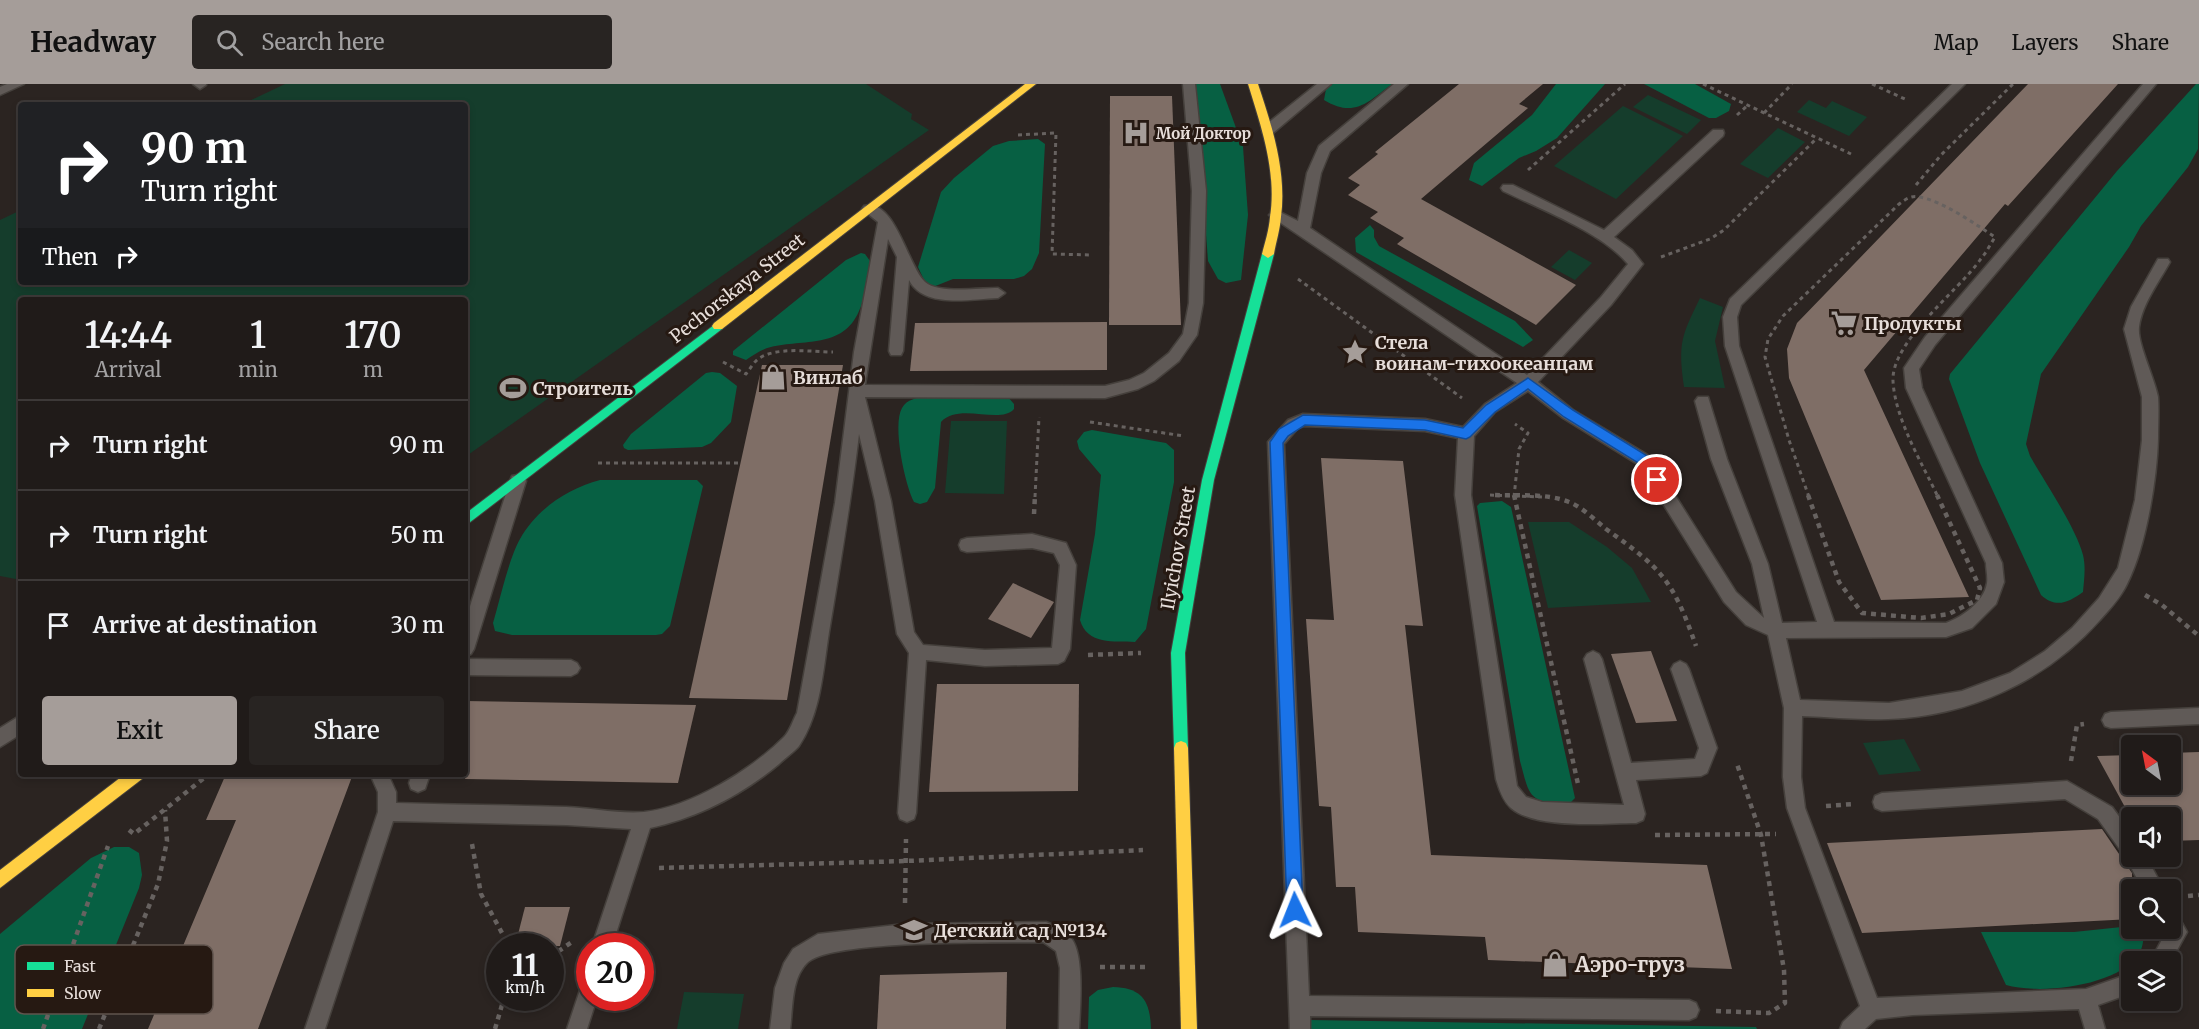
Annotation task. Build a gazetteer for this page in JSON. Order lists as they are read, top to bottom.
{
  "streets": {
    "street": ["Pechorskaya Street", "Ilyichov Street"]
  },
  "places": {
    "hospital": ["Мой Доктор"],
    "supermarket": ["Продукты"],
    "place": ["Стела воинам-тихоокеанцам"],
    "shop": ["Винлаб", "Аэро-груз"],
    "sports": ["Строитель"],
    "school or university": ["Детский сад №134"]
  },
  "legend": ["Fast", "Slow"],
  "north": "top left",
  "page": {
    "header": "Headway",
    "search": "Search here",
    "nav": ["Map", "Layers", "Share"],
    "turn": ["90 m", "Turn right"],
    "then": "Then",
    "eta": [
      "14:44",
      "Arrival",
      "1",
      "min",
      "170",
      "m"
    ],
    "list": [
      {
        "name": "Turn right",
        "value": "90 m"
      },
      {
        "name": "Turn right",
        "value": "50 m"
      },
      {
        "name": "Arrive at destination",
        "value": "30 m"
      }
    ],
    "buttons": ["Exit", "Share"],
    "speed": "11 km/h",
    "limit": "20"
  }
}
